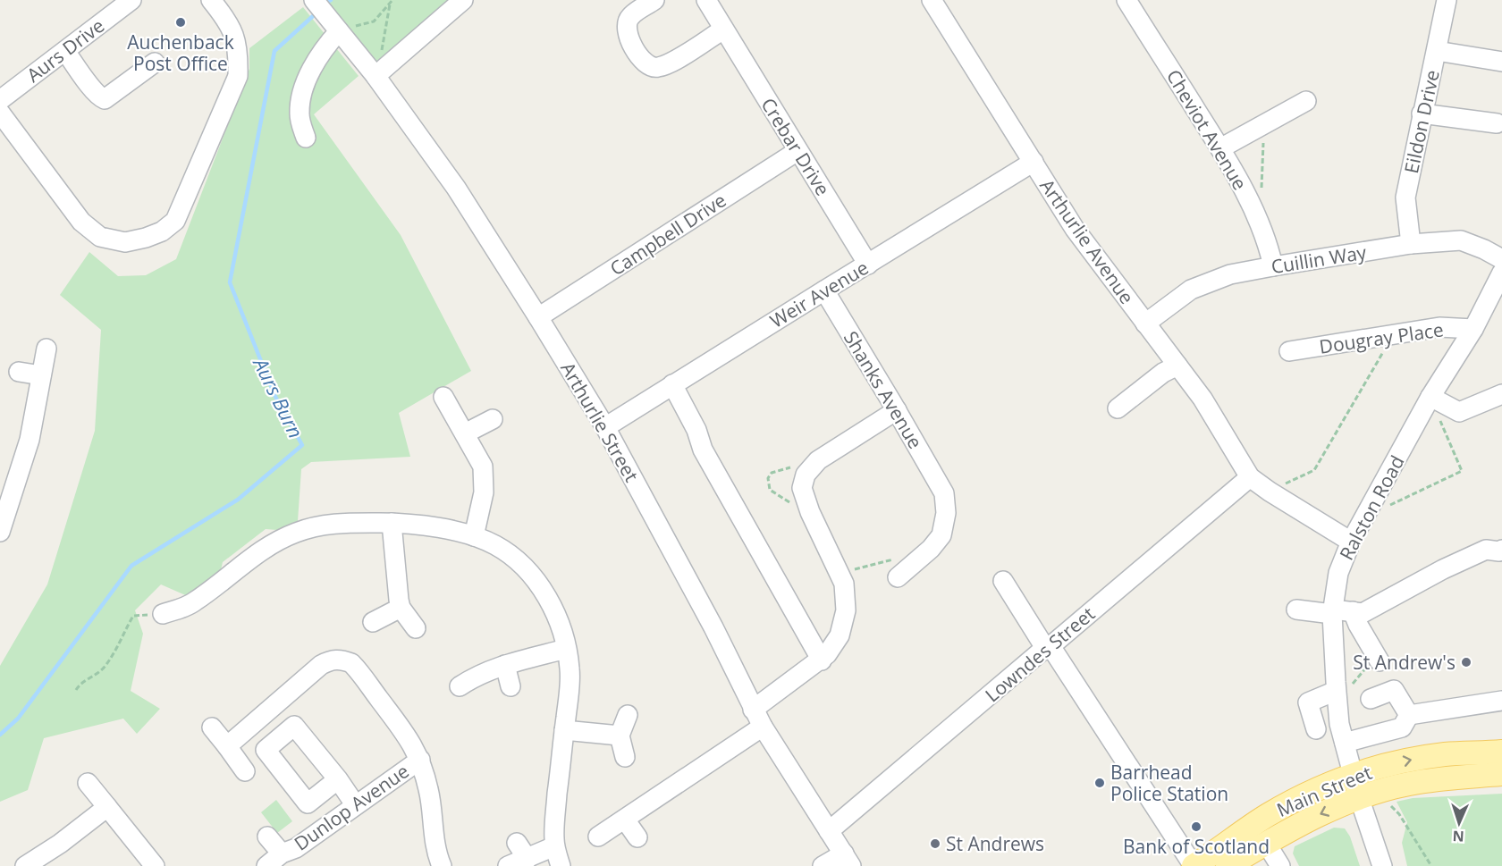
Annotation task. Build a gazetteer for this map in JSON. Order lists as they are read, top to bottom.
{
  "streets": {
    "main road": ["Main Street"],
    "street": [
      "Aurs Drive",
      "Eildon Drive",
      "Cheviot Avenue",
      "Crebar Drive",
      "Campbell Drive",
      "Arthurlie Avenue",
      "Cuillin Way",
      "Weir Avenue",
      "Dougray Place",
      "Shanks Avenue",
      "Arthurlie Street",
      "Ralston Road",
      "Lowndes Street",
      "Dunlop Avenue"
    ]
  },
  "crossings": [
    ["Eildon Drive", "Cuillin Way"],
    ["Cheviot Avenue", "Cuillin Way"],
    ["Crebar Drive", "Campbell Drive"],
    ["Crebar Drive", "Weir Avenue"],
    ["Campbell Drive", "Arthurlie Street"],
    ["Arthurlie Avenue", "Cuillin Way"],
    ["Arthurlie Avenue", "Weir Avenue"],
    ["Arthurlie Avenue", "Lowndes Street"],
    ["Weir Avenue", "Shanks Avenue"],
    ["Weir Avenue", "Arthurlie Street"],
    ["Dougray Place", "Ralston Road"],
    ["Arthurlie Street", "Lowndes Street"],
    ["Ralston Road", "Main Street"]
  ],
  "water": ["Aurs Burn"],
  "places": [
    "Auchenback Post Office",
    "St Andrew's",
    "Barrhead Police Station",
    "Bank of Scotland",
    "St Andrews"
  ],
  "north": "bottom"
}
